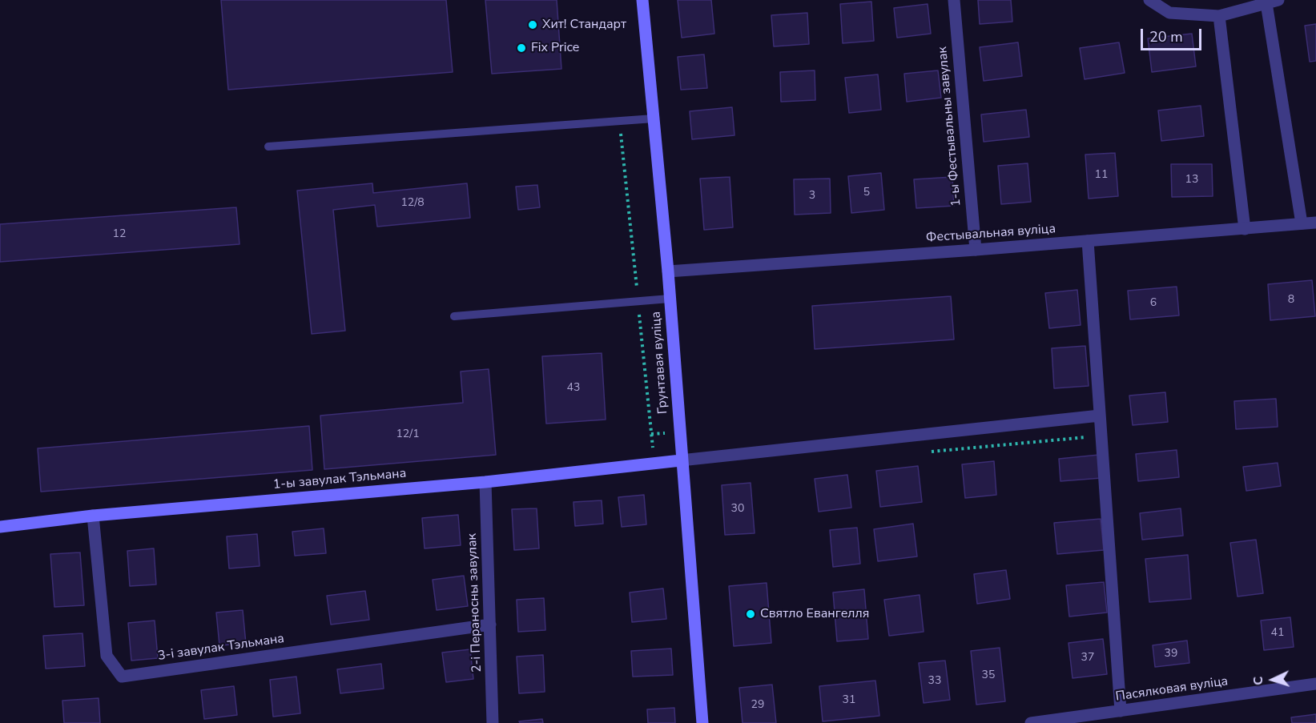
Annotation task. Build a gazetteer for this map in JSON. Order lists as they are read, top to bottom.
{
  "streets": {
    "main road": ["Грунтавая вуліца", "1-ы завулак Тэльмана"],
    "street": [
      "1-ы Фестывальны завулак",
      "Фестывальная вуліца",
      "2-і Пераносны завулак",
      "3-і завулак Тэльмана",
      "Пасялковая вуліца"
    ]
  },
  "crossings": [
    ["1-ы Фестывальны завулак", "Фестывальная вуліца"],
    ["Фестывальная вуліца", "Грунтавая вуліца"],
    ["Грунтавая вуліца", "1-ы завулак Тэльмана"],
    ["1-ы завулак Тэльмана", "2-і Пераносны завулак"],
    ["1-ы завулак Тэльмана", "3-і завулак Тэльмана"],
    ["2-і Пераносны завулак", "3-і завулак Тэльмана"]
  ],
  "places": ["Хит! Стандарт", "Fix Price", "Святло Евангелля"],
  "house_numbers": [
    "11",
    "13",
    "5",
    "3",
    "12/8",
    "12",
    "8",
    "6",
    "43",
    "12/1",
    "30",
    "41",
    "39",
    "37",
    "35",
    "33",
    "31",
    "29"
  ],
  "scale_bar": "20 m",
  "north": "left"
}
